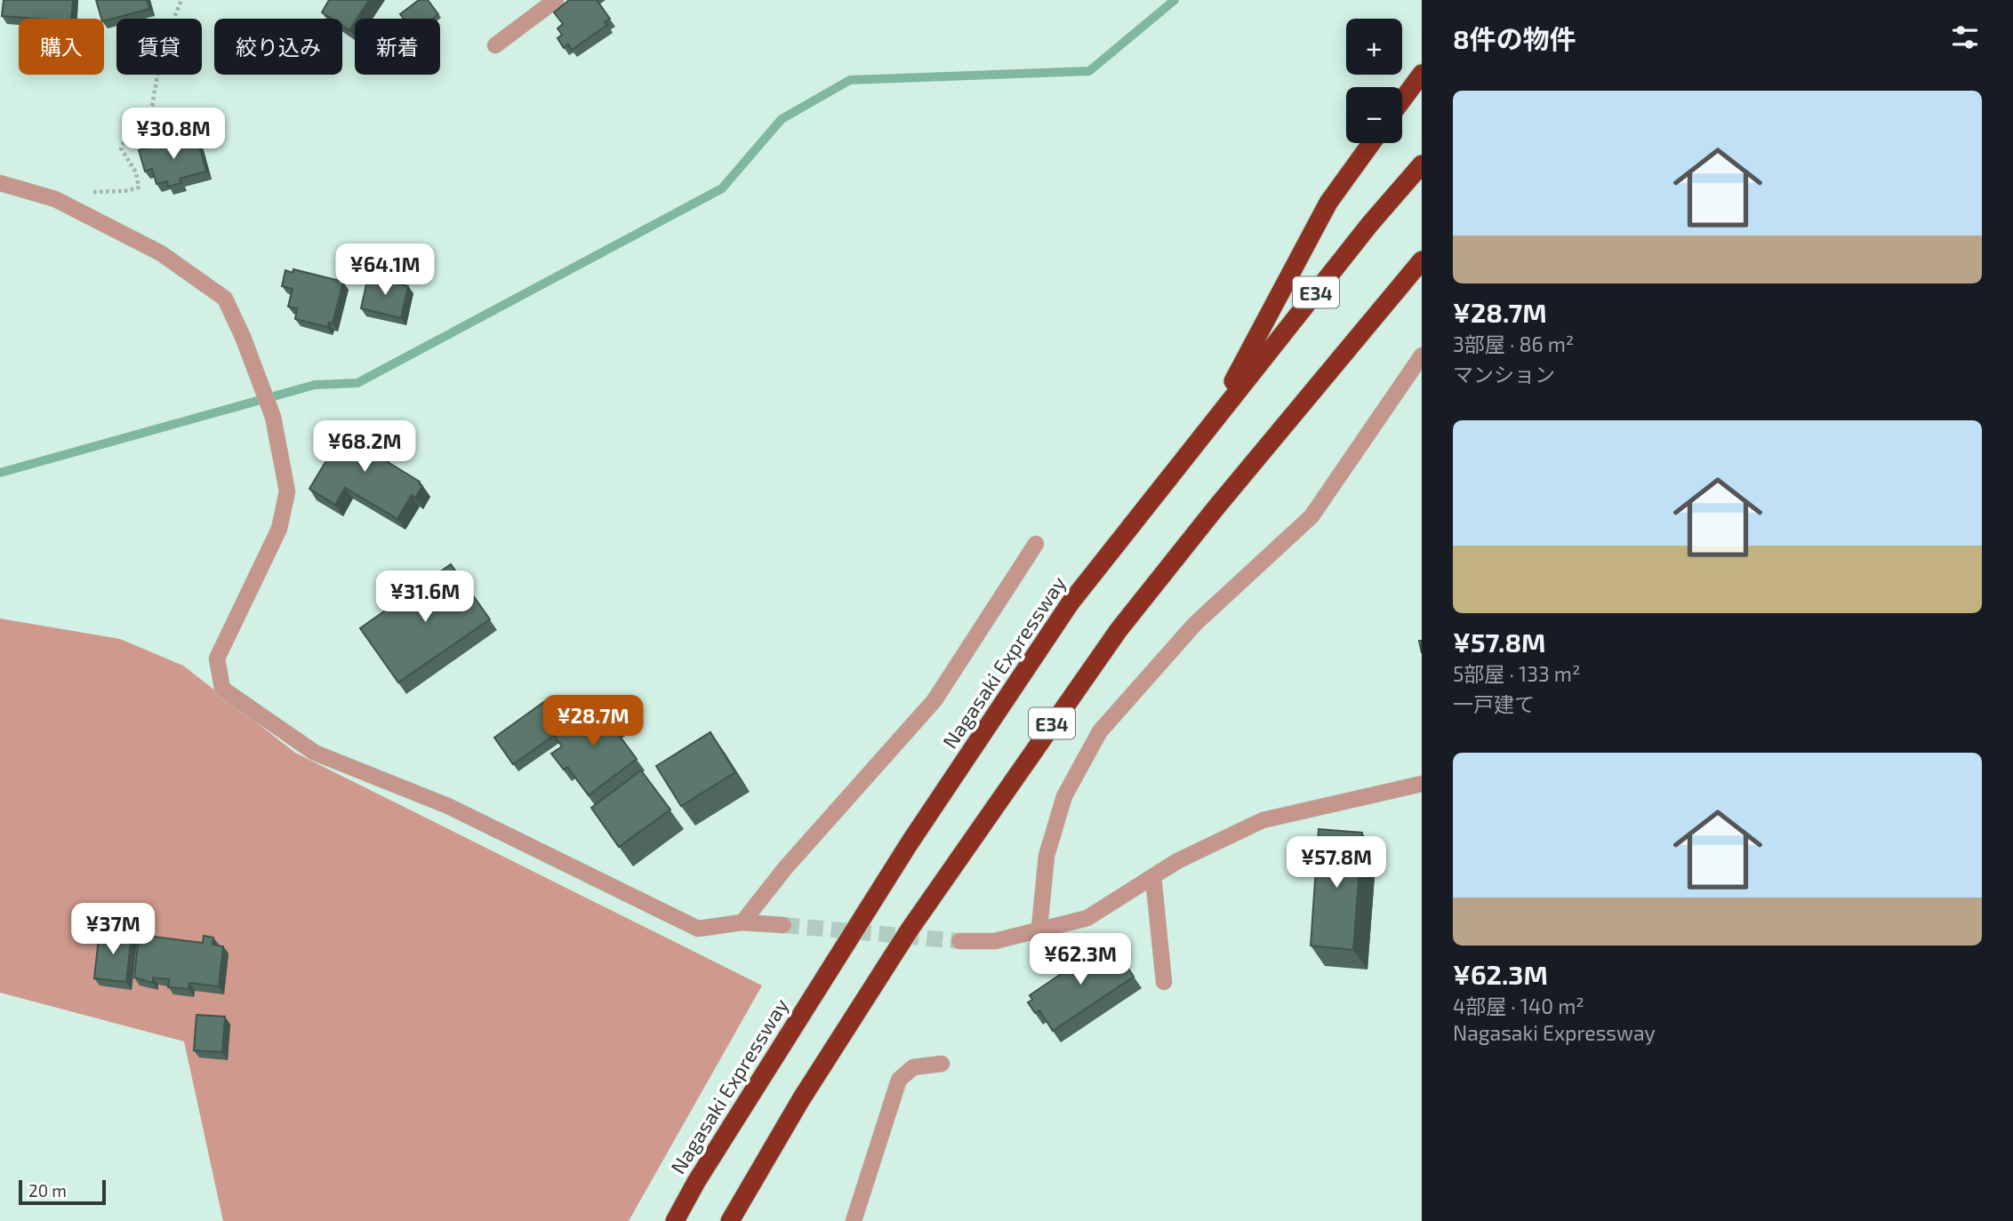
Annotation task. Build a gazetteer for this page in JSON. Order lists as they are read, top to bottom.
{
  "streets": {
    "highway": ["E34", "Nagasaki Expressway"]
  },
  "scale_bar": "20 m",
  "page": {
    "heading": "8件の物件",
    "map_buttons": ["+", "−"],
    "chip": [
      "購入",
      "賃貸",
      "絞り込み",
      "新着"
    ],
    "list": [
      {
        "name": "¥28.7M",
        "note": "3部屋 · 86 m² · マンション"
      },
      {
        "name": "¥57.8M",
        "note": "5部屋 · 133 m² · 一戸建て"
      },
      {
        "name": "¥62.3M",
        "note": "4部屋 · 140 m² · Nagasaki Expressway"
      }
    ],
    "price": [
      "¥30.8M",
      "¥64.1M",
      "¥68.2M",
      "¥31.6M",
      "¥28.7M",
      "¥57.8M",
      "¥37M",
      "¥62.3M"
    ],
    "scale": "20 m"
  }
}
